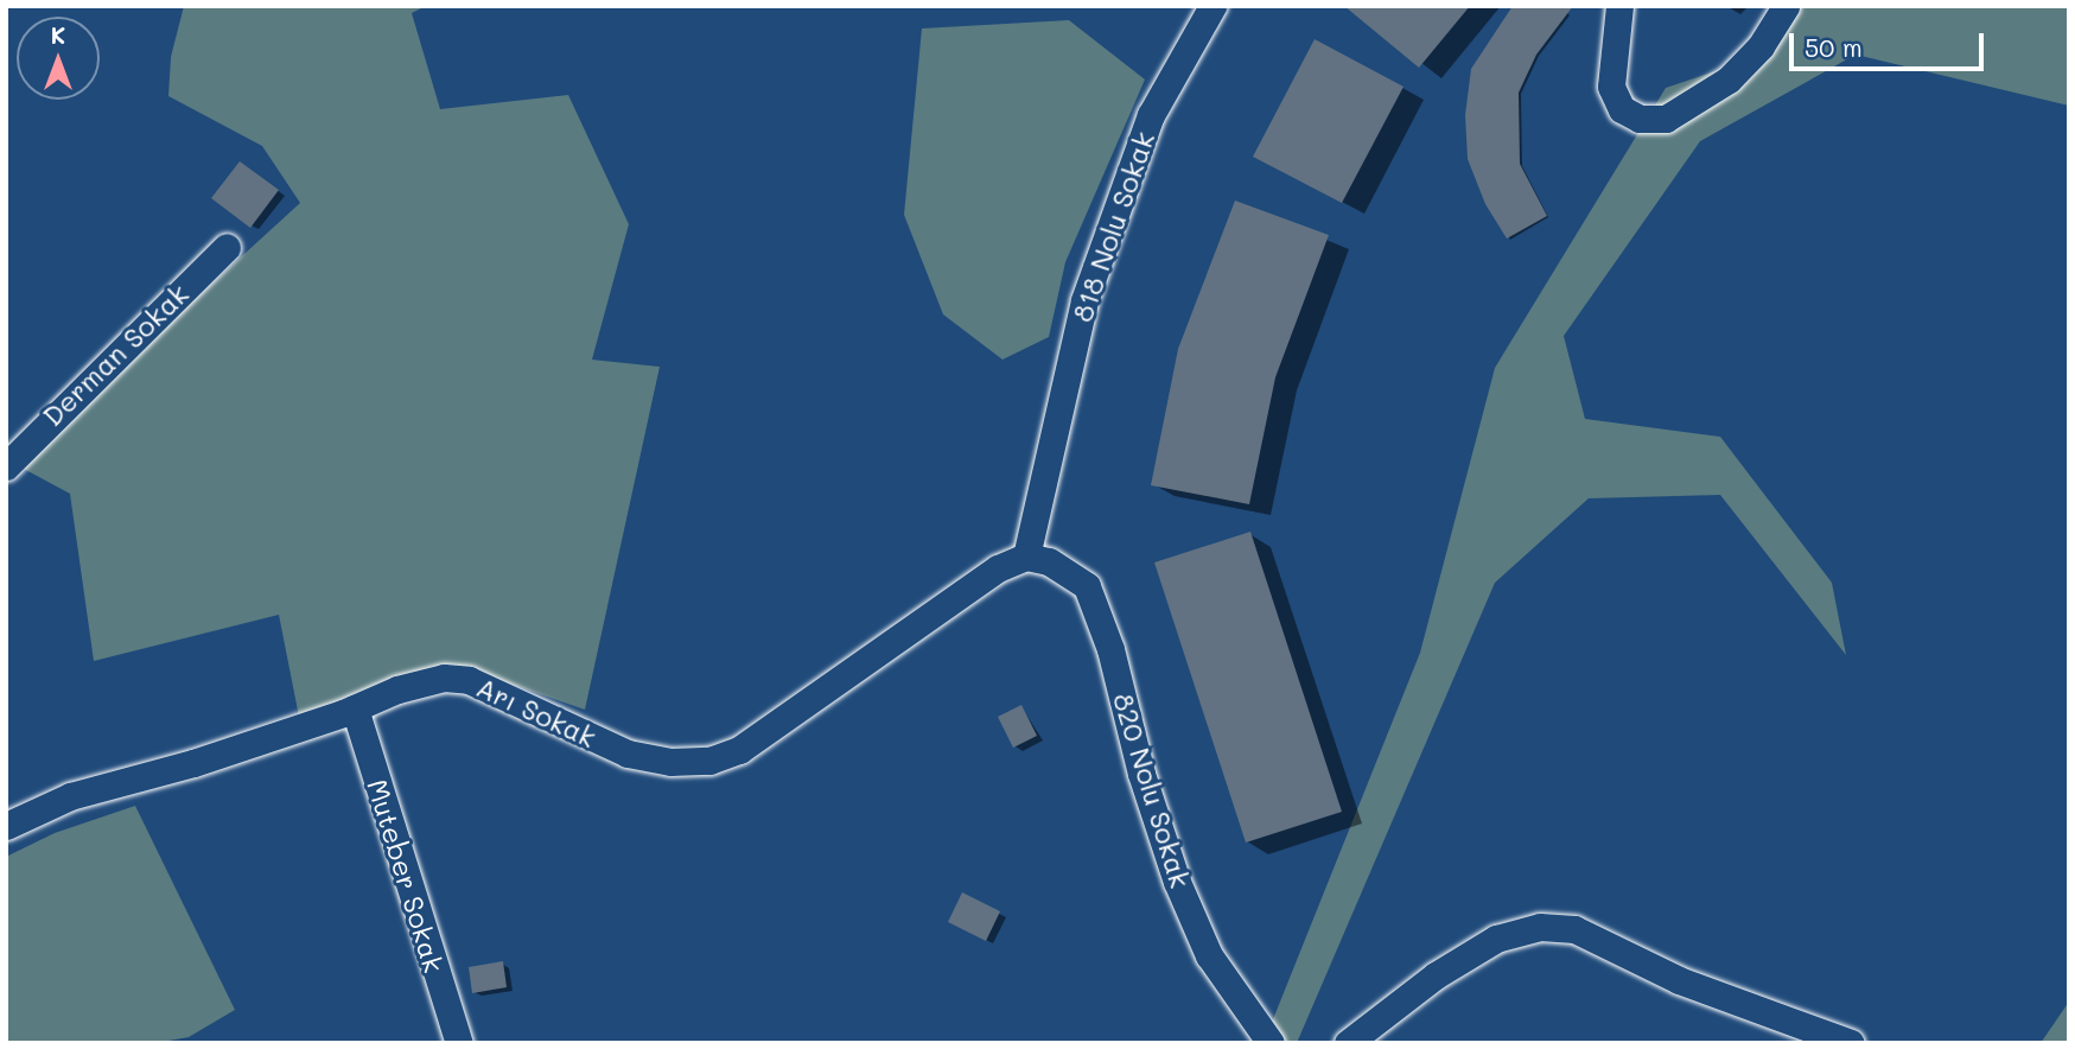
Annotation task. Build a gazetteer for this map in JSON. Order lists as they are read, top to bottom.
{
  "streets": {
    "street": [
      "818 Nolu Sokak",
      "Derman Sokak",
      "Arı Sokak",
      "820 Nolu Sokak",
      "Muteber Sokak"
    ]
  },
  "crossings": [
    ["818 Nolu Sokak", "Arı Sokak"],
    ["818 Nolu Sokak", "820 Nolu Sokak"],
    ["Arı Sokak", "820 Nolu Sokak"],
    ["Arı Sokak", "Muteber Sokak"]
  ],
  "scale_bar": "50 m",
  "north": "top"
}
